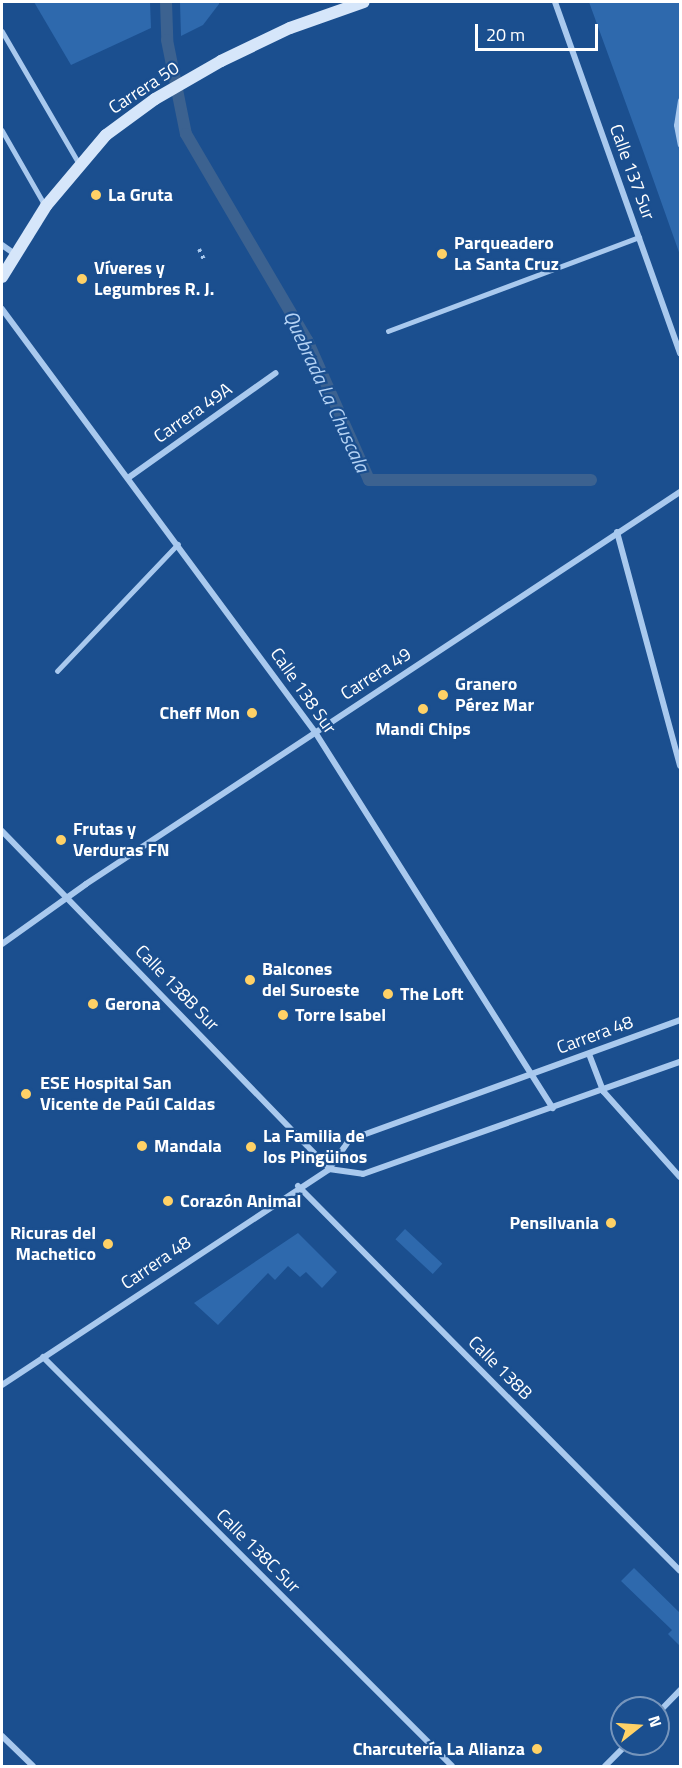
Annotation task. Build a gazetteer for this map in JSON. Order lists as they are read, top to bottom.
{
  "streets": {
    "main road": ["Carrera 50"],
    "street": [
      "Calle 137 Sur",
      "Carrera 49A",
      "Carrera 49",
      "Calle 138 Sur",
      "Calle 138B Sur",
      "Carrera 48",
      "Calle 138B",
      "Calle 138C Sur"
    ]
  },
  "crossings": [
    ["Carrera 49A", "Calle 138 Sur"],
    ["Carrera 49", "Calle 138 Sur"],
    ["Carrera 49", "Calle 138B Sur"],
    ["Calle 138 Sur", "Carrera 48"],
    ["Calle 138B Sur", "Carrera 48"],
    ["Carrera 48", "Calle 138B"],
    ["Carrera 48", "Calle 138C Sur"]
  ],
  "water": ["Quebrada La Chuscala"],
  "places": [
    "La Gruta",
    "Parqueadero La Santa Cruz",
    "Víveres y Legumbres R. J.",
    "Granero Pérez Mar",
    "Mandi Chips",
    "Cheff Mon",
    "Frutas y Verduras FN",
    "Balcones del Suroeste",
    "The Loft",
    "Gerona",
    "Torre Isabel",
    "ESE Hospital San Vicente de Paúl Caldas",
    "Mandala",
    "La Familia de los Pingüinos",
    "Corazón Animal",
    "Pensilvania",
    "Ricuras del Machetico",
    "Charcutería La Alianza"
  ],
  "scale_bar": "20 m",
  "north": "right"
}
